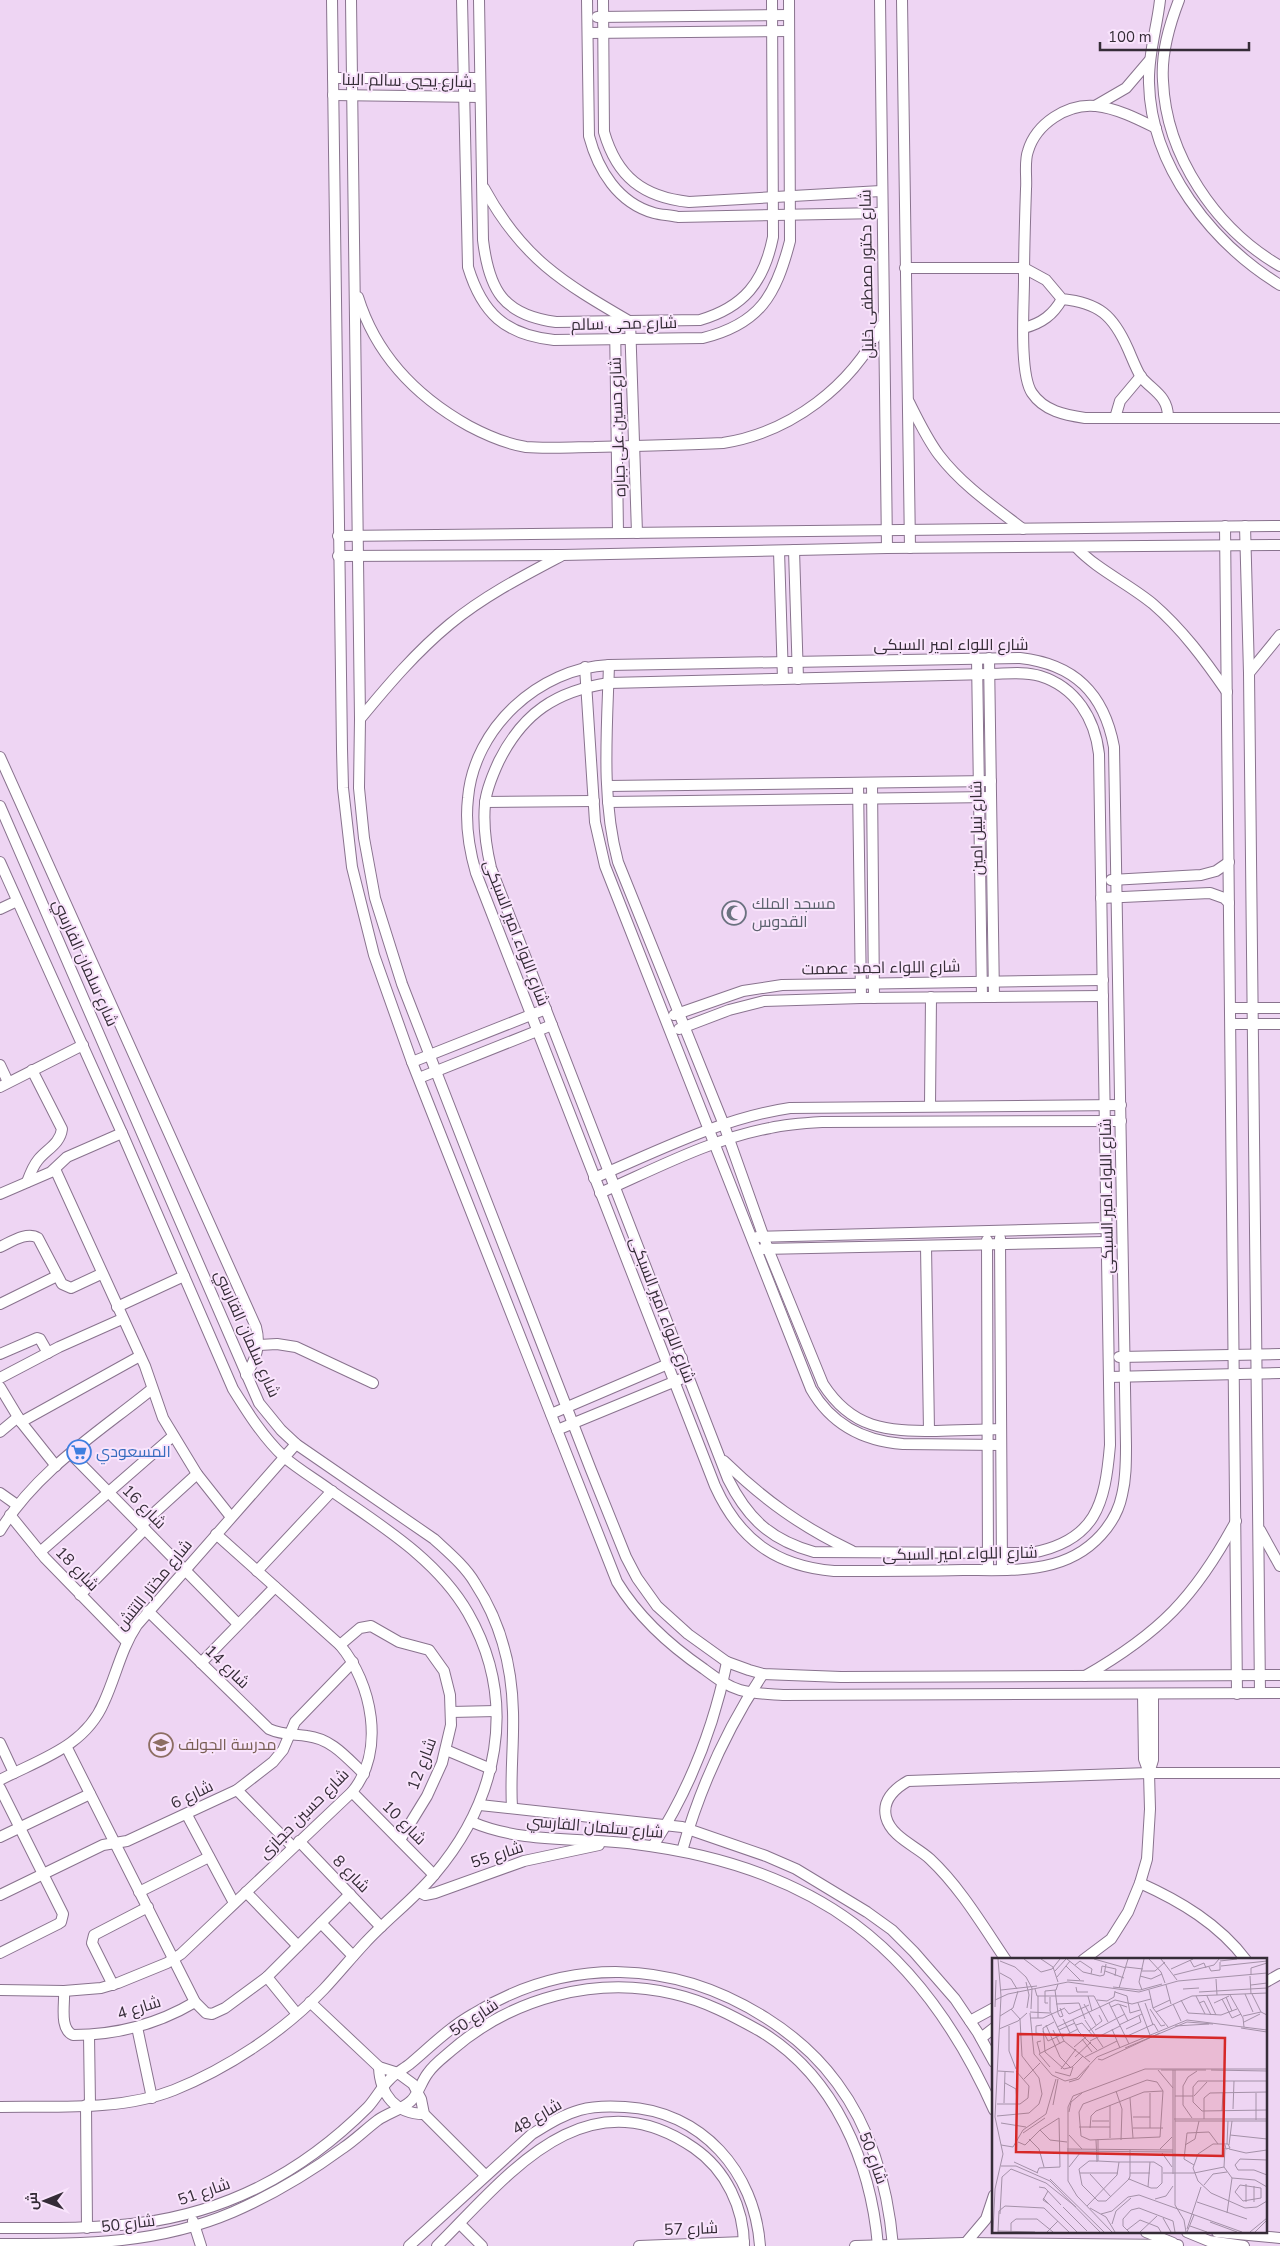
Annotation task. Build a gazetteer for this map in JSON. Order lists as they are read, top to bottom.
{
  "streets": {
    "street": [
      "شارع يحيي سالم البنا",
      "شارع دكتور مصطفى خليل",
      "شارع محى سالم",
      "شارع حسين على جباره",
      "شارع اللواء امير السبكى",
      "شارع نبيل امين",
      "شارع سلمان الفارسي",
      "شارع اللواء احمد عصمت",
      "شارع 16",
      "شارع 18",
      "شارع مختار التتش",
      "شارع 14",
      "شارع 12",
      "شارع 6",
      "شارع حسين حجازى",
      "شارع 10",
      "شارع 55",
      "شارع 8",
      "شارع 4",
      "شارع 50",
      "شارع 48",
      "شارع 51",
      "شارع 57"
    ]
  },
  "crossings": [
    ["شارع يحيي سالم البنا", "شارع محى سالم"],
    ["شارع محى سالم", "شارع حسين على جباره"],
    ["شارع اللواء امير السبكى", "شارع نبيل امين"],
    ["شارع اللواء امير السبكى", "شارع اللواء احمد عصمت"],
    ["شارع نبيل امين", "شارع اللواء احمد عصمت"],
    ["شارع سلمان الفارسي", "شارع مختار التتش"],
    ["شارع سلمان الفارسي", "شارع 10"],
    ["شارع سلمان الفارسي", "شارع 55"],
    ["شارع سلمان الفارسي", "شارع 8"],
    ["شارع 16", "شارع مختار التتش"],
    ["شارع 18", "شارع مختار التتش"],
    ["شارع مختار التتش", "شارع 14"],
    ["شارع مختار التتش", "شارع حسين حجازى"],
    ["شارع 14", "شارع 6"],
    ["شارع 14", "شارع حسين حجازى"],
    ["شارع 12", "شارع حسين حجازى"],
    ["شارع 12", "شارع 10"],
    ["شارع 6", "شارع حسين حجازى"],
    ["شارع 6", "شارع 8"],
    ["شارع حسين حجازى", "شارع 10"],
    ["شارع حسين حجازى", "شارع 8"],
    ["شارع حسين حجازى", "شارع 4"],
    ["شارع 50", "شارع 51"],
    ["شارع 48", "شارع 57"]
  ],
  "places": {
    "mosque": ["مسجد الملك القدوس"],
    "supermarket": ["المسعودي"],
    "school or university": ["مدرسة الجولف"]
  },
  "scale_bar": "100 m",
  "north": "left"
}
